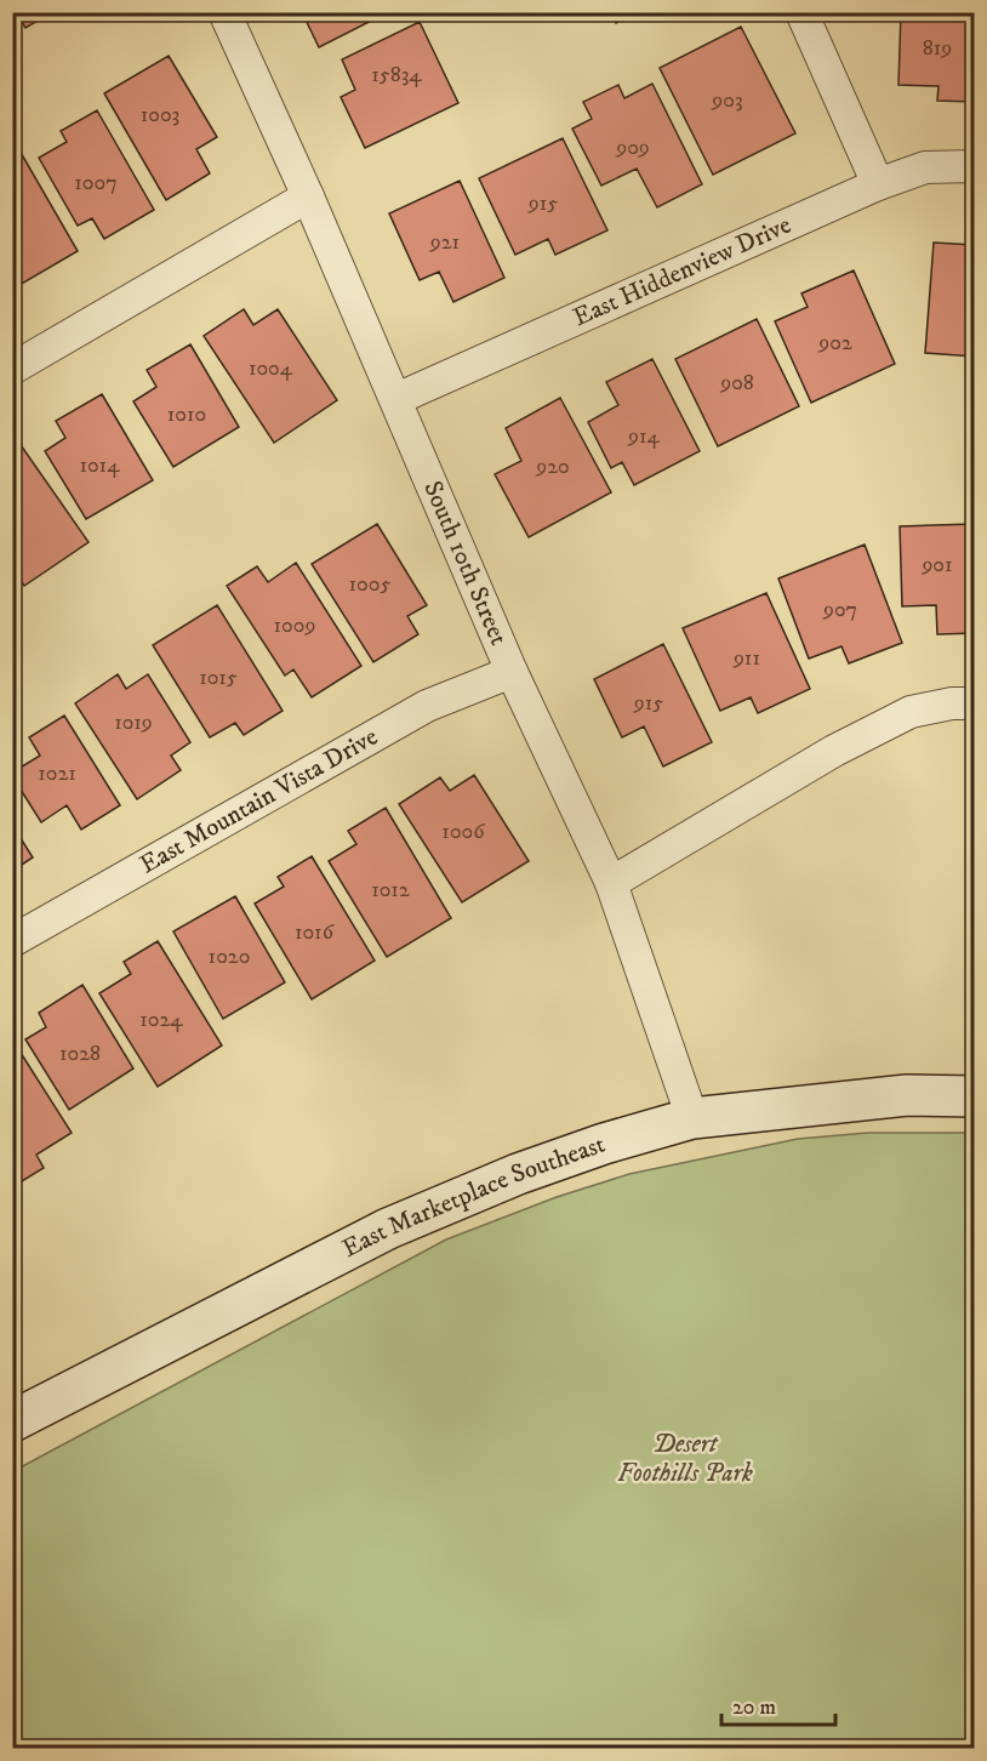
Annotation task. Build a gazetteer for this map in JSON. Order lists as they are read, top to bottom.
{
  "streets": {
    "street": [
      "East Hiddenview Drive",
      "South 10th Street",
      "East Mountain Vista Drive",
      "East Marketplace Southeast"
    ]
  },
  "crossings": [
    ["East Hiddenview Drive", "South 10th Street"],
    ["South 10th Street", "East Mountain Vista Drive"],
    ["South 10th Street", "East Marketplace Southeast"]
  ],
  "parks": ["Desert Foothills Park"],
  "house_numbers": [
    "819",
    "15834",
    "903",
    "1003",
    "909",
    "1007",
    "915",
    "921",
    "902",
    "1004",
    "908",
    "1010",
    "914",
    "1014",
    "920",
    "901",
    "1005",
    "907",
    "1009",
    "911",
    "1015",
    "915",
    "1019",
    "1021",
    "1006",
    "1012",
    "1016",
    "1020",
    "1024",
    "1028"
  ],
  "scale_bar": "20 m"
}
